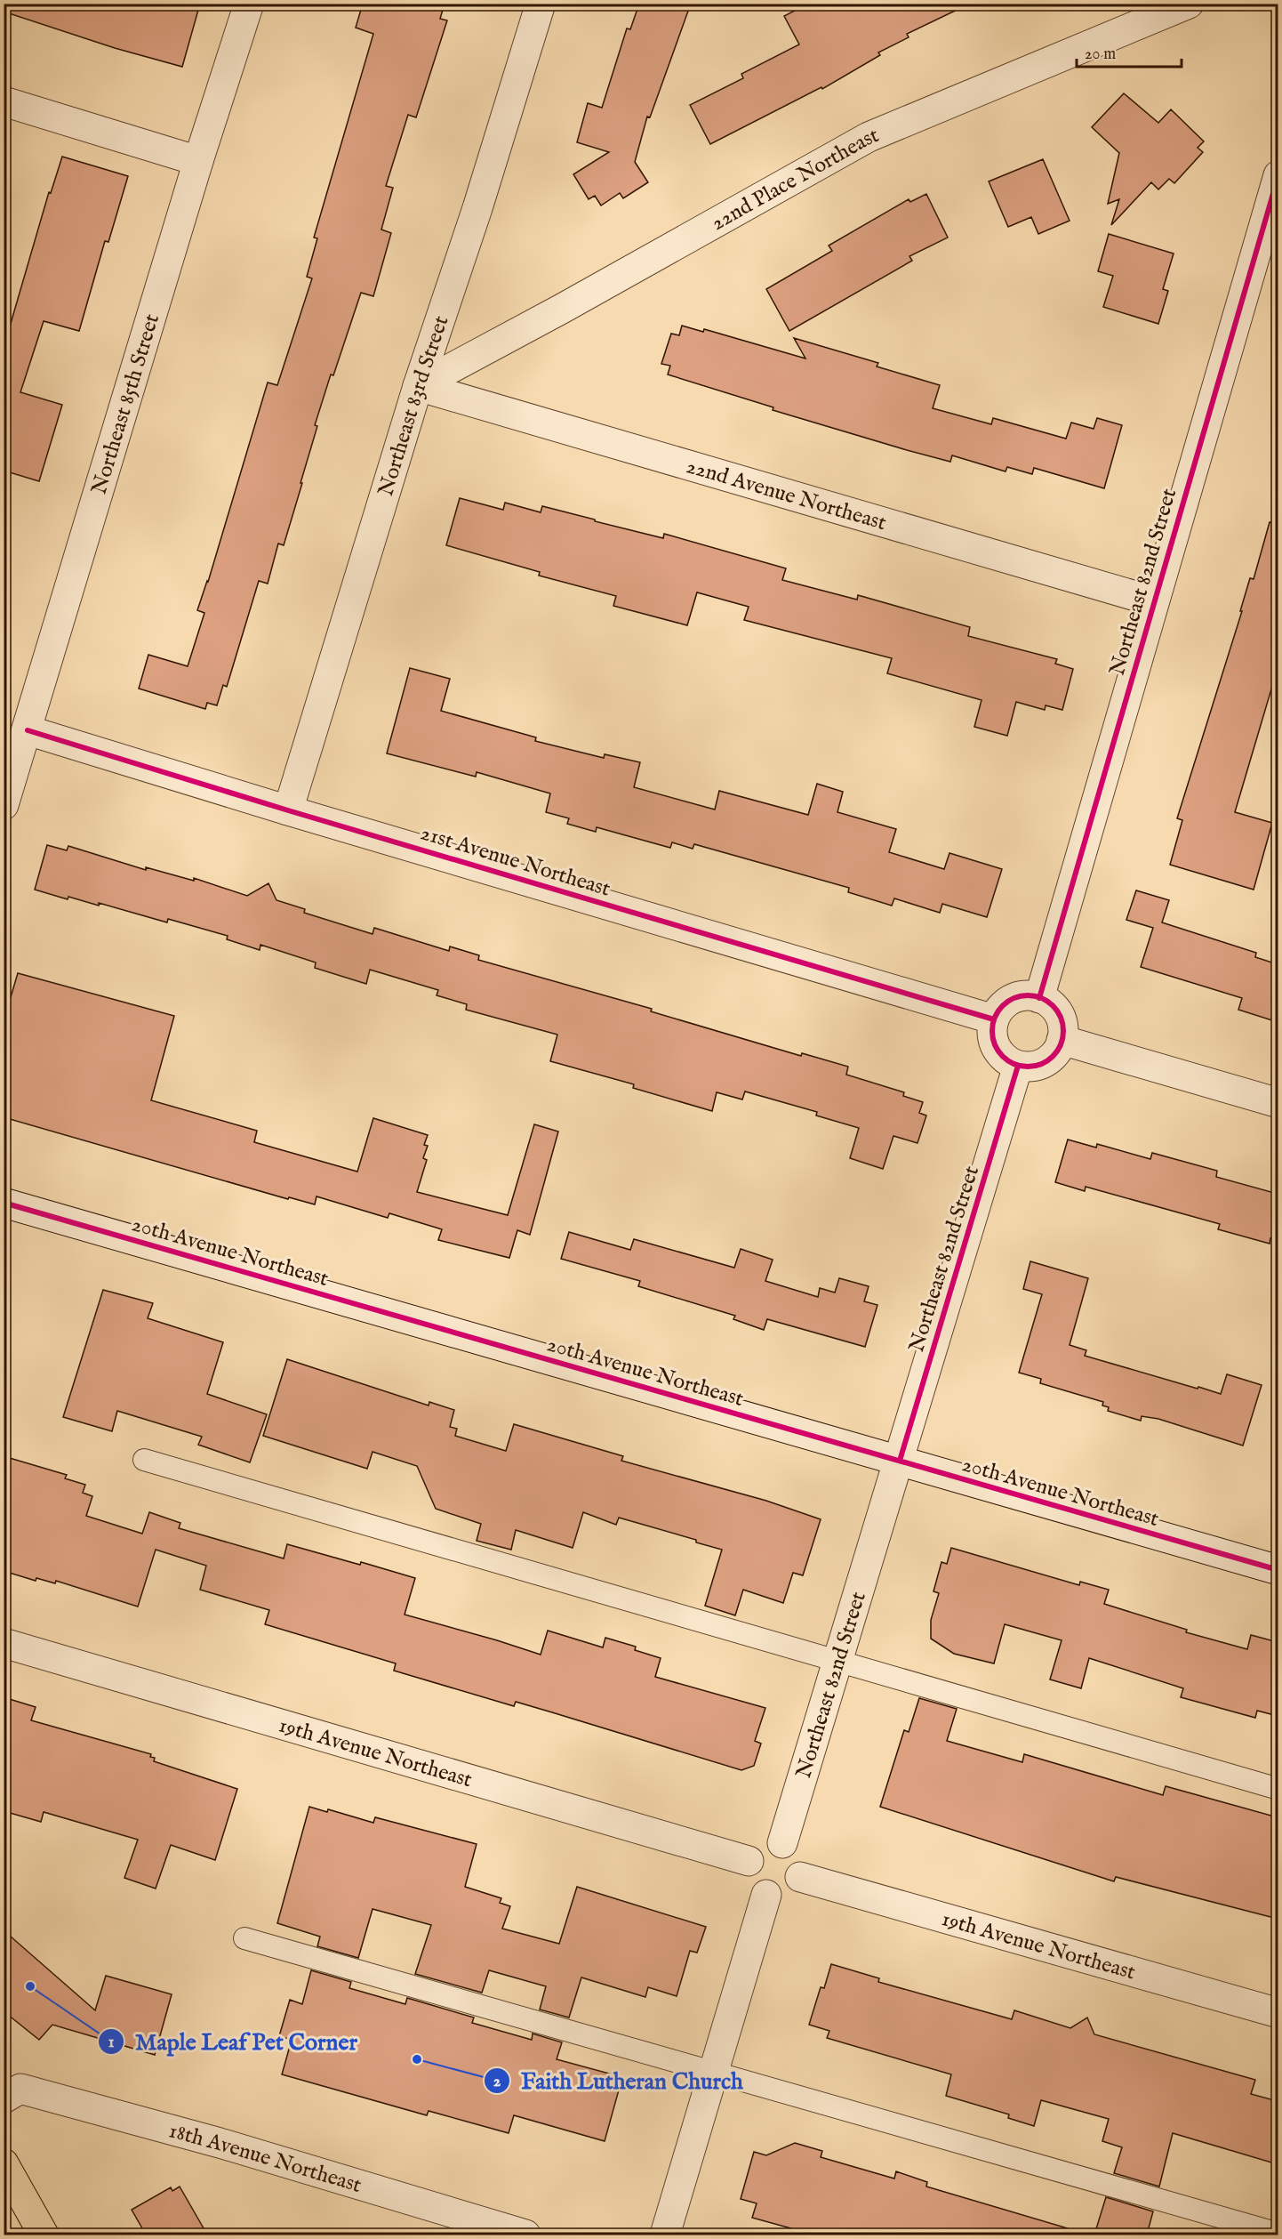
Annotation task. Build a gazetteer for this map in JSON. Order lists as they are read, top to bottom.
{
  "streets": {
    "street": [
      "22nd Place Northeast",
      "Northeast 85th Street",
      "Northeast 83rd Street",
      "22nd Avenue Northeast",
      "Northeast 82nd Street",
      "21st Avenue Northeast",
      "20th Avenue Northeast",
      "19th Avenue Northeast",
      "18th Avenue Northeast"
    ]
  },
  "crossings": [
    ["22nd Place Northeast", "Northeast 83rd Street"],
    ["22nd Place Northeast", "22nd Avenue Northeast"],
    ["Northeast 85th Street", "21st Avenue Northeast"],
    ["Northeast 83rd Street", "22nd Avenue Northeast"],
    ["Northeast 83rd Street", "21st Avenue Northeast"],
    ["22nd Avenue Northeast", "Northeast 82nd Street"],
    ["Northeast 82nd Street", "21st Avenue Northeast"],
    ["Northeast 82nd Street", "20th Avenue Northeast"],
    ["Northeast 82nd Street", "19th Avenue Northeast"]
  ],
  "places": ["Maple Leaf Pet Corner", "Faith Lutheran Church"],
  "scale_bar": "20 m"
}
